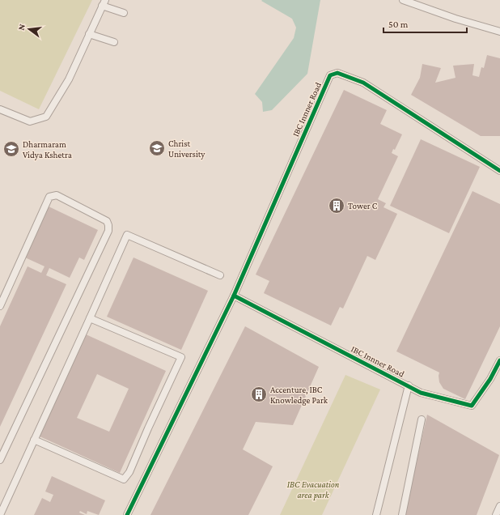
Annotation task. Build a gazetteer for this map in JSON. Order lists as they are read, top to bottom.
{
  "streets": {
    "lane": ["IBC Innner Road"]
  },
  "parks": ["IBC Evacuation area park"],
  "places": {
    "school or university": ["Christ University", "Dharmaram Vidya Kshetra"],
    "building": ["Tower C", "Accenture, IBC Knowledge Park"]
  },
  "scale_bar": "50 m",
  "north": "left"
}
